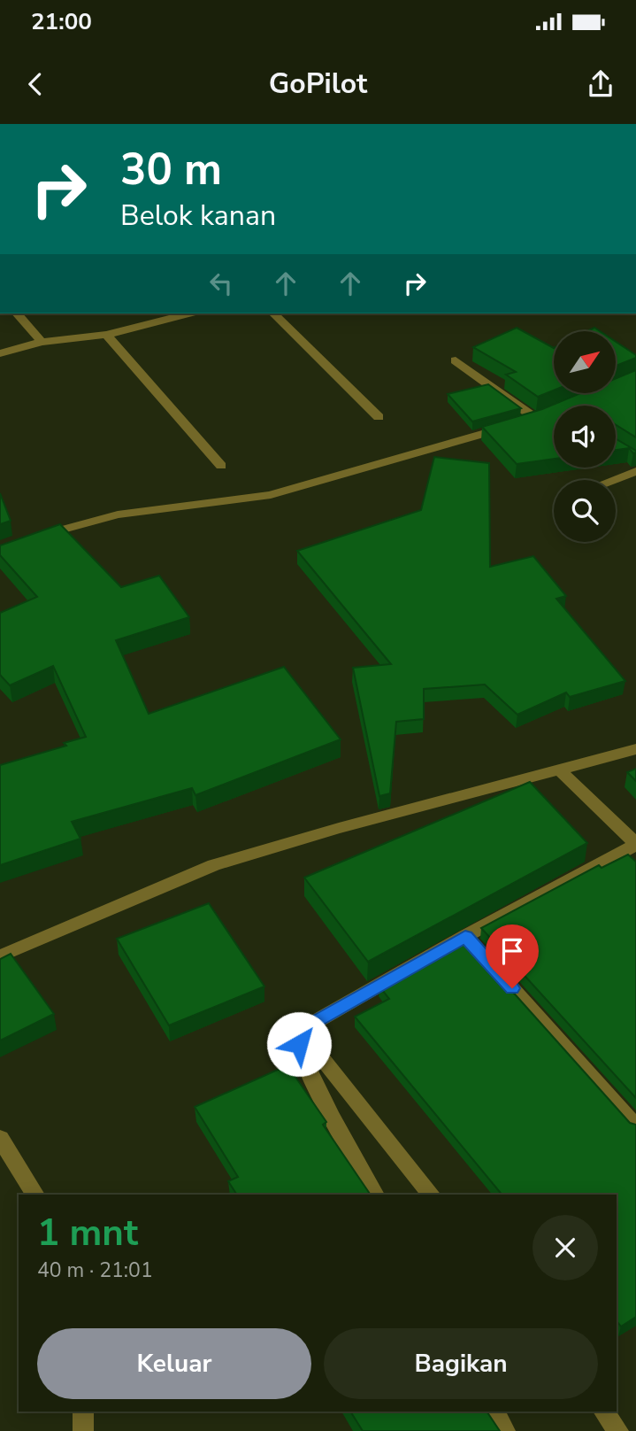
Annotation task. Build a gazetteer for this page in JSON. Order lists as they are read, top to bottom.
{
  "north": "top right",
  "page": {
    "status": "21:00",
    "header": "GoPilot",
    "turn": ["30 m", "Belok kanan"],
    "heading": ["1 mnt", "40 m · 21:01"],
    "buttons": ["Keluar", "Bagikan"]
  }
}
